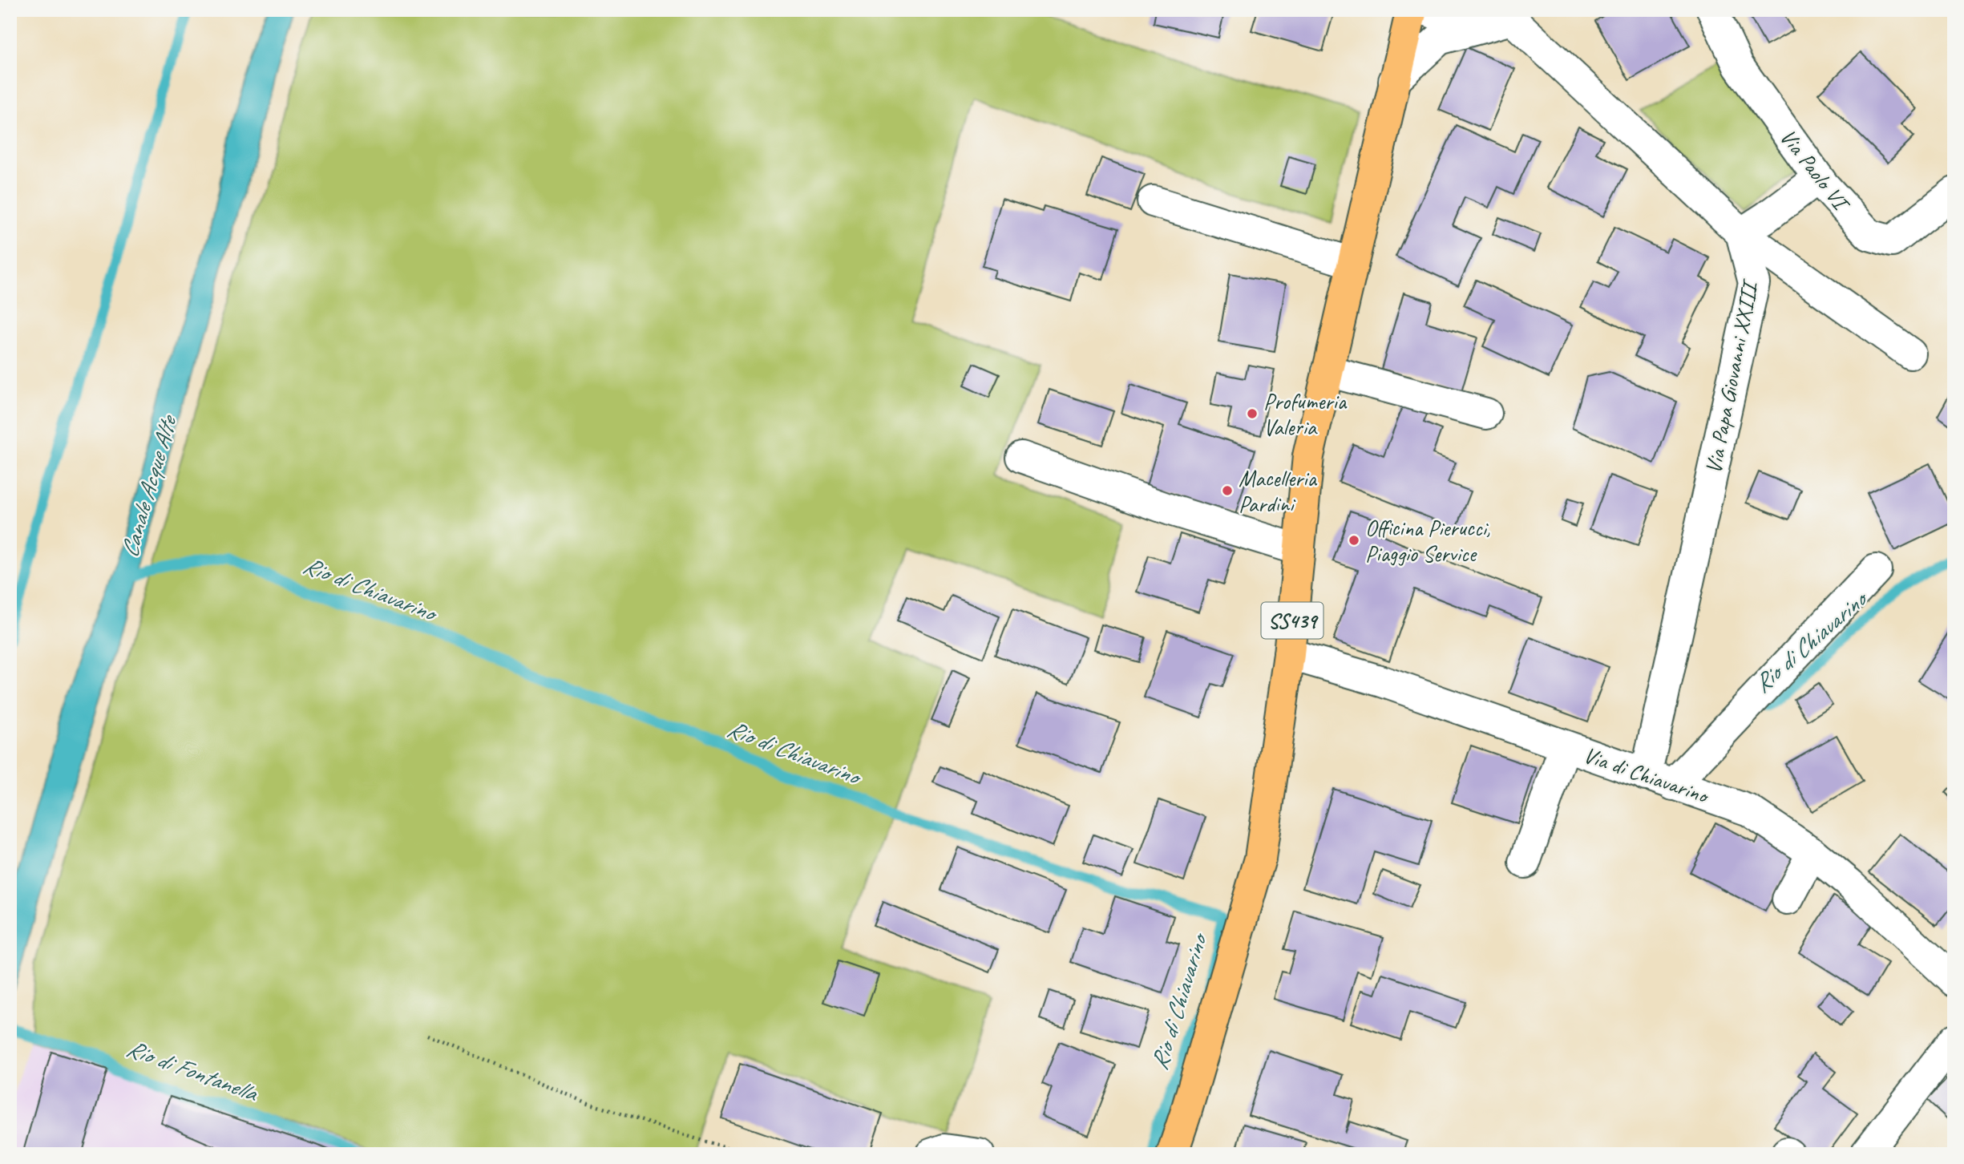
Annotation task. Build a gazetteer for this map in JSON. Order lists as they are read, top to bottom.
{
  "streets": {
    "main road": ["SS439"],
    "street": ["Via Paolo VI", "Via Papa Giovanni XXIII", "Via di Chiavarino"]
  },
  "crossings": [
    ["Via Papa Giovanni XXIII", "Via di Chiavarino"],
    ["SS439", "Via di Chiavarino"]
  ],
  "water": ["Canale Acque Alte", "Rio di Chiavarino", "Rio di Fontanella"],
  "places": ["Profumeria Valeria", "Macelleria Pardini", "Officina Pierucci, Piaggio Service"]
}
